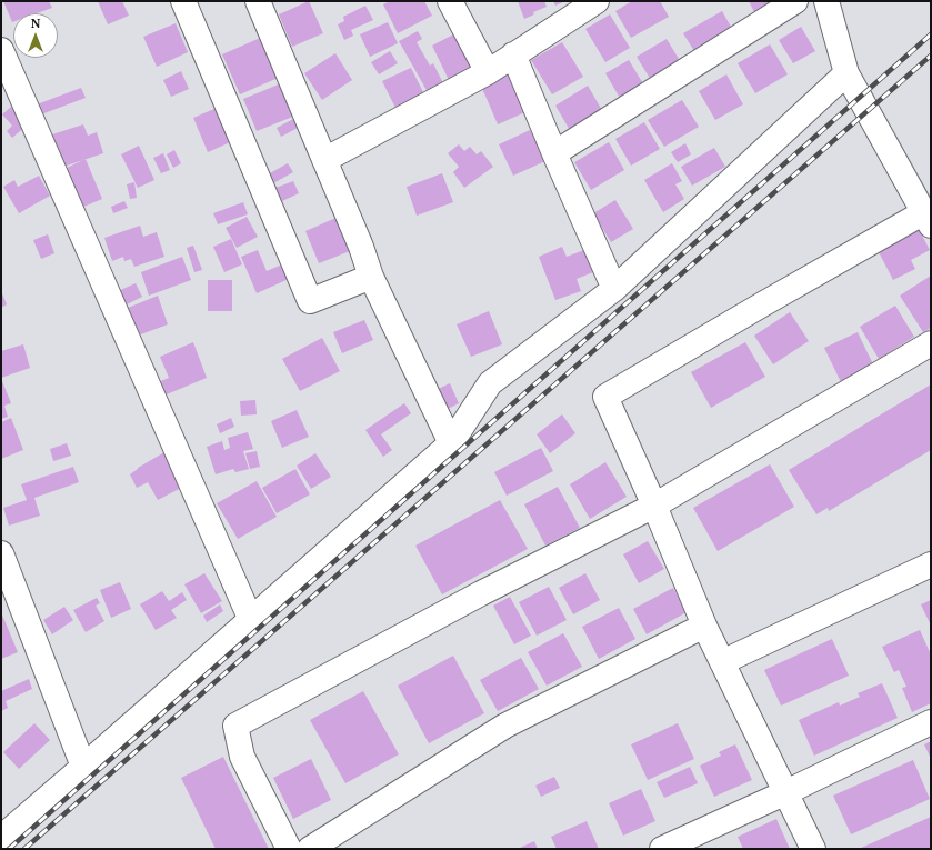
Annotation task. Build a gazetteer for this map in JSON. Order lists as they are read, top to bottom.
{
  "north": "top"
}
